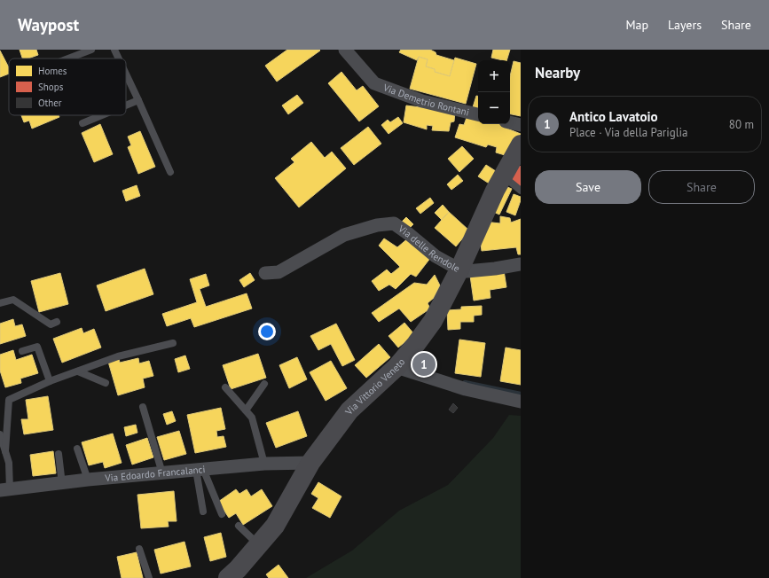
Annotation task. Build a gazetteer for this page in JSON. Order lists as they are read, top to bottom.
{
  "streets": {
    "street": [
      "Via Demetrio Rontani",
      "Via delle Rendole",
      "Via Vittorio Veneto",
      "Via Edoardo Francalanci"
    ]
  },
  "crossings": [
    ["Via delle Rendole", "Via Vittorio Veneto"],
    ["Via Vittorio Veneto", "Via Edoardo Francalanci"]
  ],
  "legend": ["Homes", "Shops", "Other"],
  "page": {
    "header": "Waypost",
    "nav": ["Map", "Layers", "Share"],
    "heading": "Nearby",
    "map_buttons": ["+", "−"],
    "list": [
      {
        "mark": "1",
        "name": "Antico Lavatoio",
        "note": "Place · Via della Pariglia",
        "value": "80 m"
      }
    ],
    "buttons": ["Save", "Share"],
    "pins": "1"
  }
}
